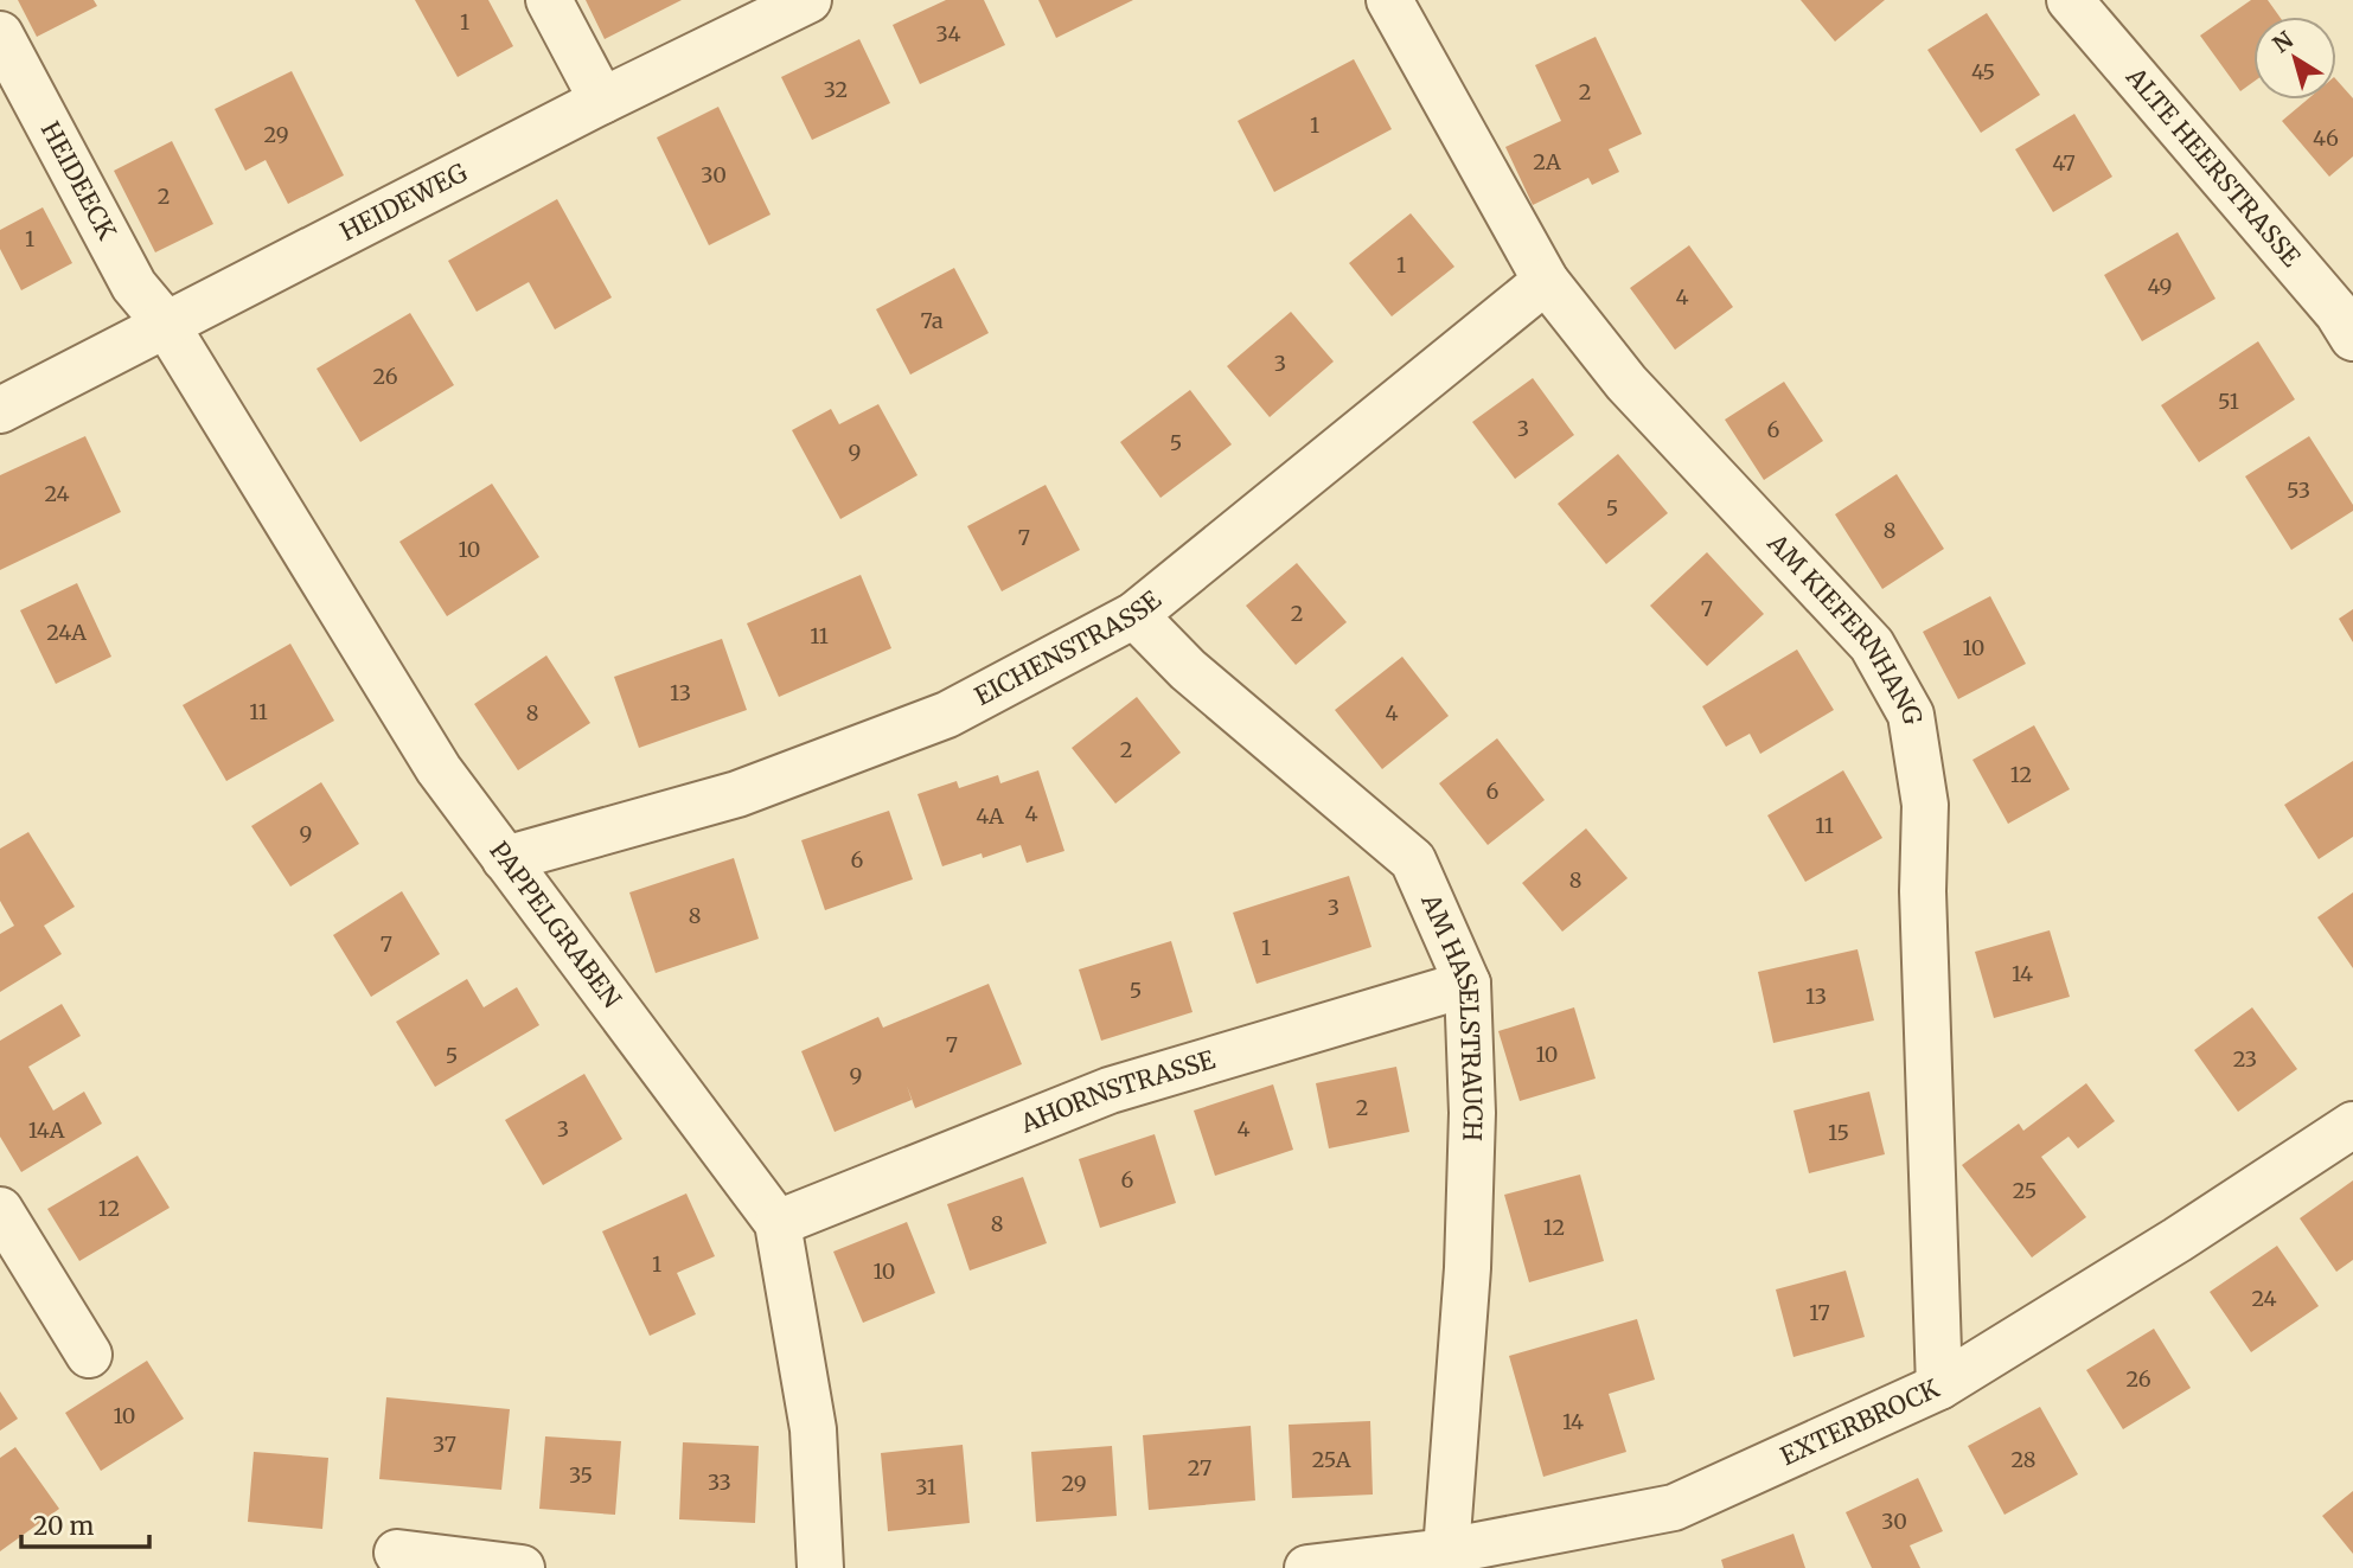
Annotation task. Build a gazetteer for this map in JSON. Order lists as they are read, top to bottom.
{
  "streets": {
    "street": [
      "ALTE HEERSTRASSE",
      "HEIDEECK",
      "HEIDEWEG",
      "AM KIEFERNHANG",
      "EICHENSTRASSE",
      "PAPPELGRABEN",
      "AM HASELSTRAUCH",
      "AHORNSTRASSE",
      "EXTERBROCK"
    ]
  },
  "crossings": [
    ["HEIDEECK", "HEIDEWEG"],
    ["HEIDEECK", "PAPPELGRABEN"],
    ["HEIDEWEG", "PAPPELGRABEN"],
    ["AM KIEFERNHANG", "EICHENSTRASSE"],
    ["AM KIEFERNHANG", "EXTERBROCK"],
    ["EICHENSTRASSE", "PAPPELGRABEN"],
    ["EICHENSTRASSE", "AM HASELSTRAUCH"],
    ["PAPPELGRABEN", "AHORNSTRASSE"],
    ["AM HASELSTRAUCH", "AHORNSTRASSE"],
    ["AM HASELSTRAUCH", "EXTERBROCK"]
  ],
  "house_numbers": [
    "1",
    "34",
    "45",
    "32",
    "2",
    "1",
    "29",
    "46",
    "2A",
    "47",
    "30",
    "2",
    "1",
    "1",
    "49",
    "4",
    "7a",
    "3",
    "26",
    "51",
    "3",
    "6",
    "5",
    "9",
    "53",
    "24",
    "5",
    "8",
    "7",
    "10",
    "7",
    "2",
    "24A",
    "11",
    "10",
    "13",
    "11",
    "8",
    "4",
    "2",
    "12",
    "6",
    "4",
    "4A",
    "11",
    "9",
    "6",
    "8",
    "3",
    "8",
    "7",
    "1",
    "14",
    "5",
    "13",
    "7",
    "10",
    "5",
    "23",
    "9",
    "2",
    "3",
    "4",
    "14A",
    "15",
    "6",
    "25",
    "12",
    "8",
    "12",
    "1",
    "10",
    "24",
    "17",
    "26",
    "10",
    "14",
    "37",
    "25A",
    "28",
    "27",
    "35",
    "33",
    "29",
    "31",
    "30"
  ],
  "scale_bar": "20 m",
  "north": "top left"
}
